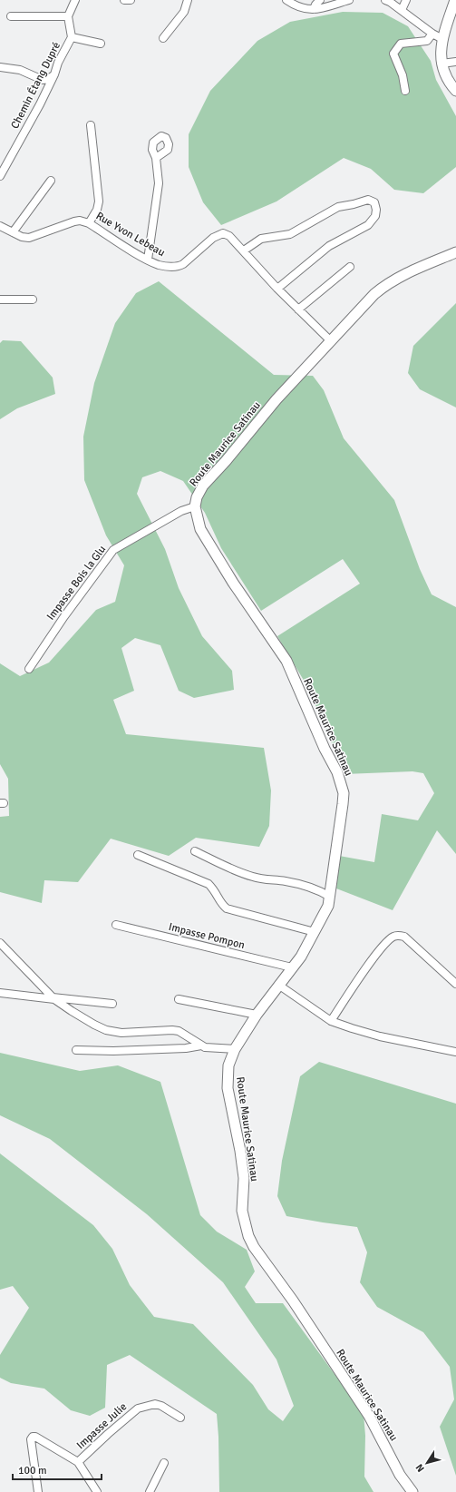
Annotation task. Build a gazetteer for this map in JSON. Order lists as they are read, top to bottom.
{
  "streets": {
    "main road": ["Route Maurice Satinau"],
    "street": [
      "Chemin Étang Dupré",
      "Rue Yvon Lebeau",
      "Impasse Bois la Glu",
      "Impasse Pompon",
      "Impasse Julie"
    ]
  },
  "crossings": [
    ["Rue Yvon Lebeau", "Route Maurice Satinau"],
    ["Route Maurice Satinau", "Impasse Bois la Glu"],
    ["Route Maurice Satinau", "Impasse Pompon"]
  ],
  "scale_bar": "100 m",
  "north": "bottom left"
}
